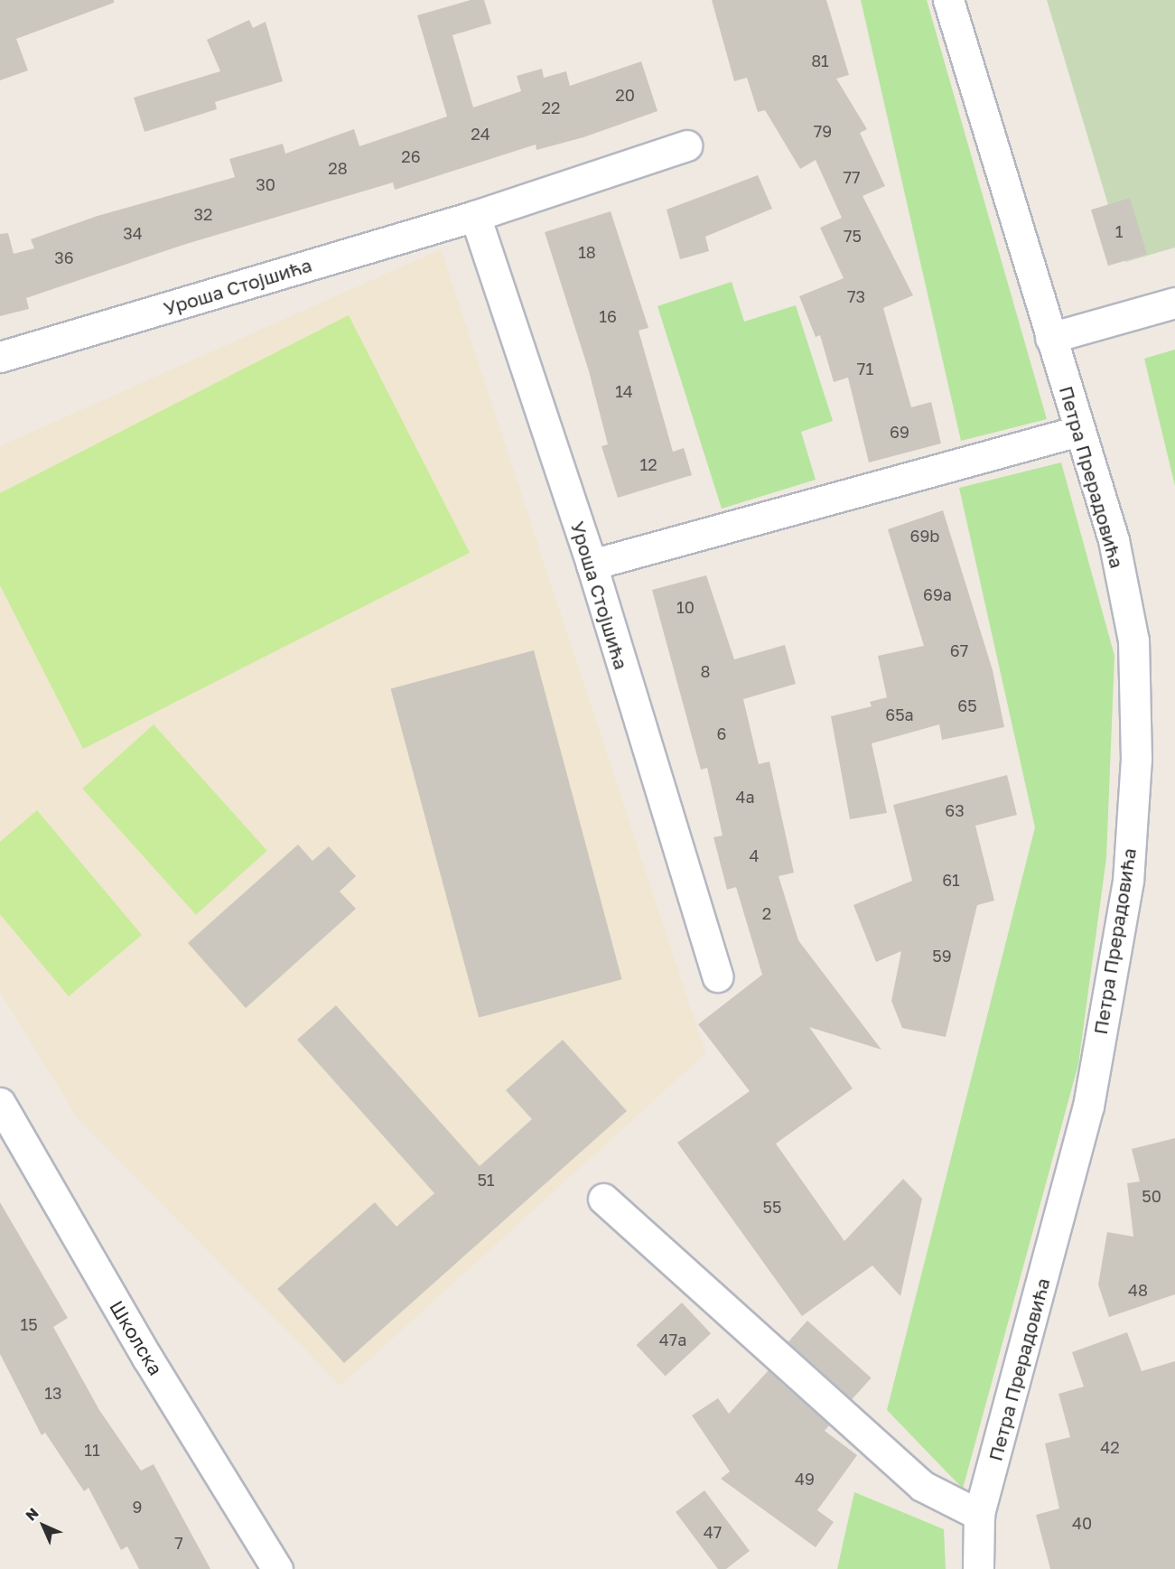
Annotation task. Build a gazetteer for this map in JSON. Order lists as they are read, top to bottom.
{
  "streets": {
    "street": ["Уроша Стојшића", "Петра Прерадовића", "Школска"]
  },
  "house_numbers": [
    "81",
    "20",
    "22",
    "79",
    "24",
    "26",
    "28",
    "77",
    "30",
    "32",
    "1",
    "34",
    "75",
    "18",
    "36",
    "73",
    "16",
    "71",
    "14",
    "69",
    "12",
    "69b",
    "69a",
    "10",
    "67",
    "8",
    "65",
    "65a",
    "6",
    "4a",
    "63",
    "4",
    "61",
    "2",
    "59",
    "51",
    "50",
    "55",
    "48",
    "15",
    "47a",
    "13",
    "42",
    "11",
    "49",
    "9",
    "40",
    "47",
    "7"
  ],
  "north": "top left"
}
